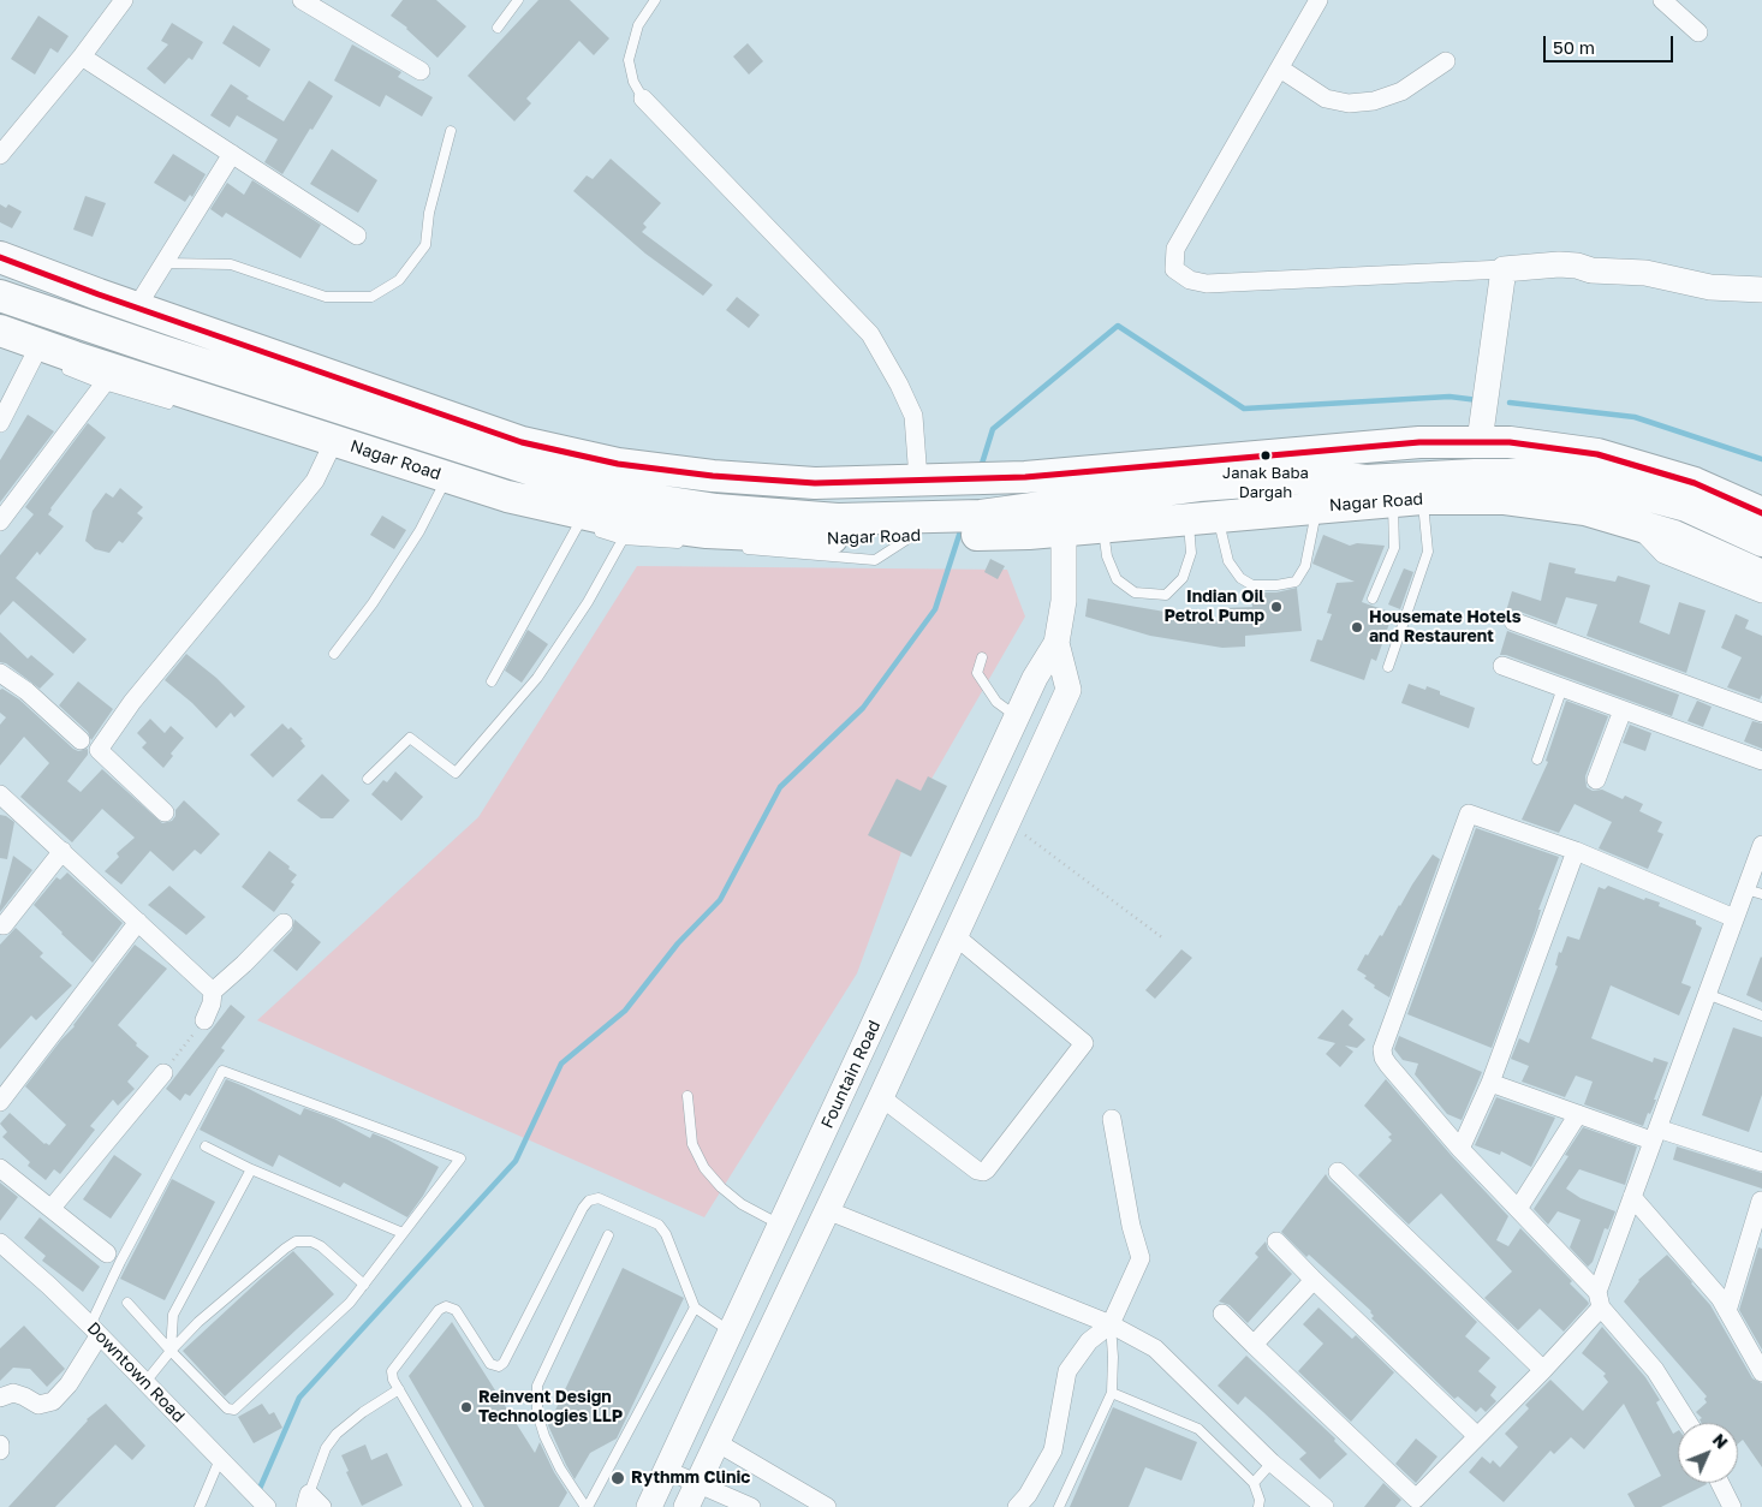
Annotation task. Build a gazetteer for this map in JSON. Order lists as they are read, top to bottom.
{
  "streets": {
    "highway": ["Nagar Road"],
    "street": ["Fountain Road", "Downtown Road"]
  },
  "crossings": [
    ["Nagar Road", "Fountain Road"]
  ],
  "places": [
    "Janak Baba Dargah",
    "Indian Oil Petrol Pump",
    "Housemate Hotels and Restaurent",
    "Reinvent Design Technologies LLP",
    "Rythmm Clinic"
  ],
  "scale_bar": "50 m",
  "north": "top right"
}
